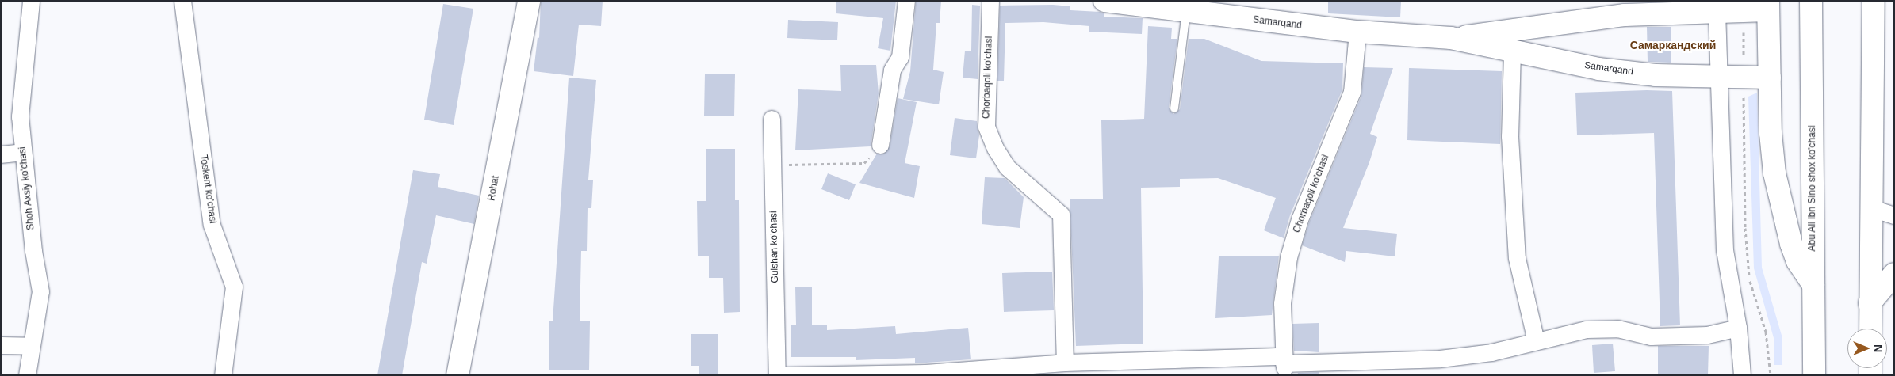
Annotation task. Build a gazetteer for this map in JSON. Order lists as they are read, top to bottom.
{
  "streets": {
    "street": [
      "Samarqand",
      "Chorbaqoli ko'chasi",
      "Shoh Axsiy ko'chasi",
      "Rohat",
      "Abu Ali ibn Sino shox ko'chasi",
      "Toskent ko'chasi",
      "Gulshan ko'chasi"
    ]
  },
  "crossings": [
    ["Samarqand", "Chorbaqoli ko'chasi"]
  ],
  "districts": ["Самаркандский"],
  "north": "right"
}
